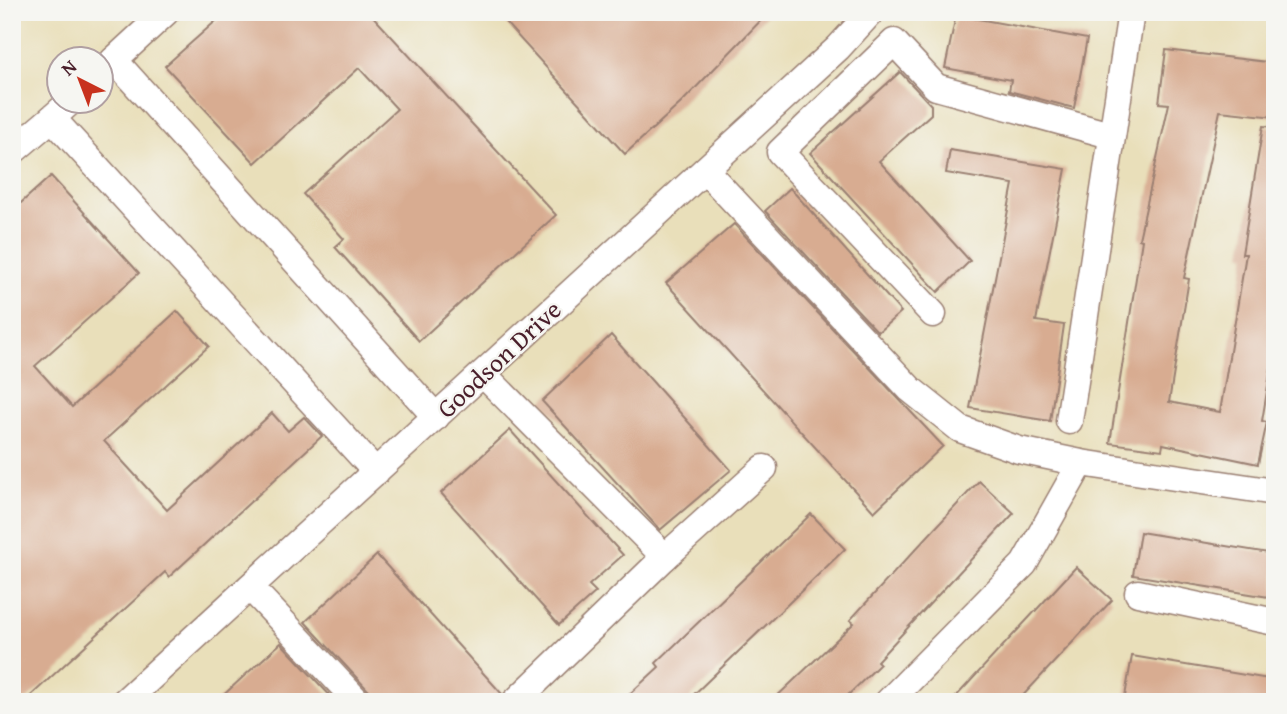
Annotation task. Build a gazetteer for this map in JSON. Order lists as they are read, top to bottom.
{
  "streets": {
    "street": ["Goodson Drive"]
  },
  "north": "top left"
}
